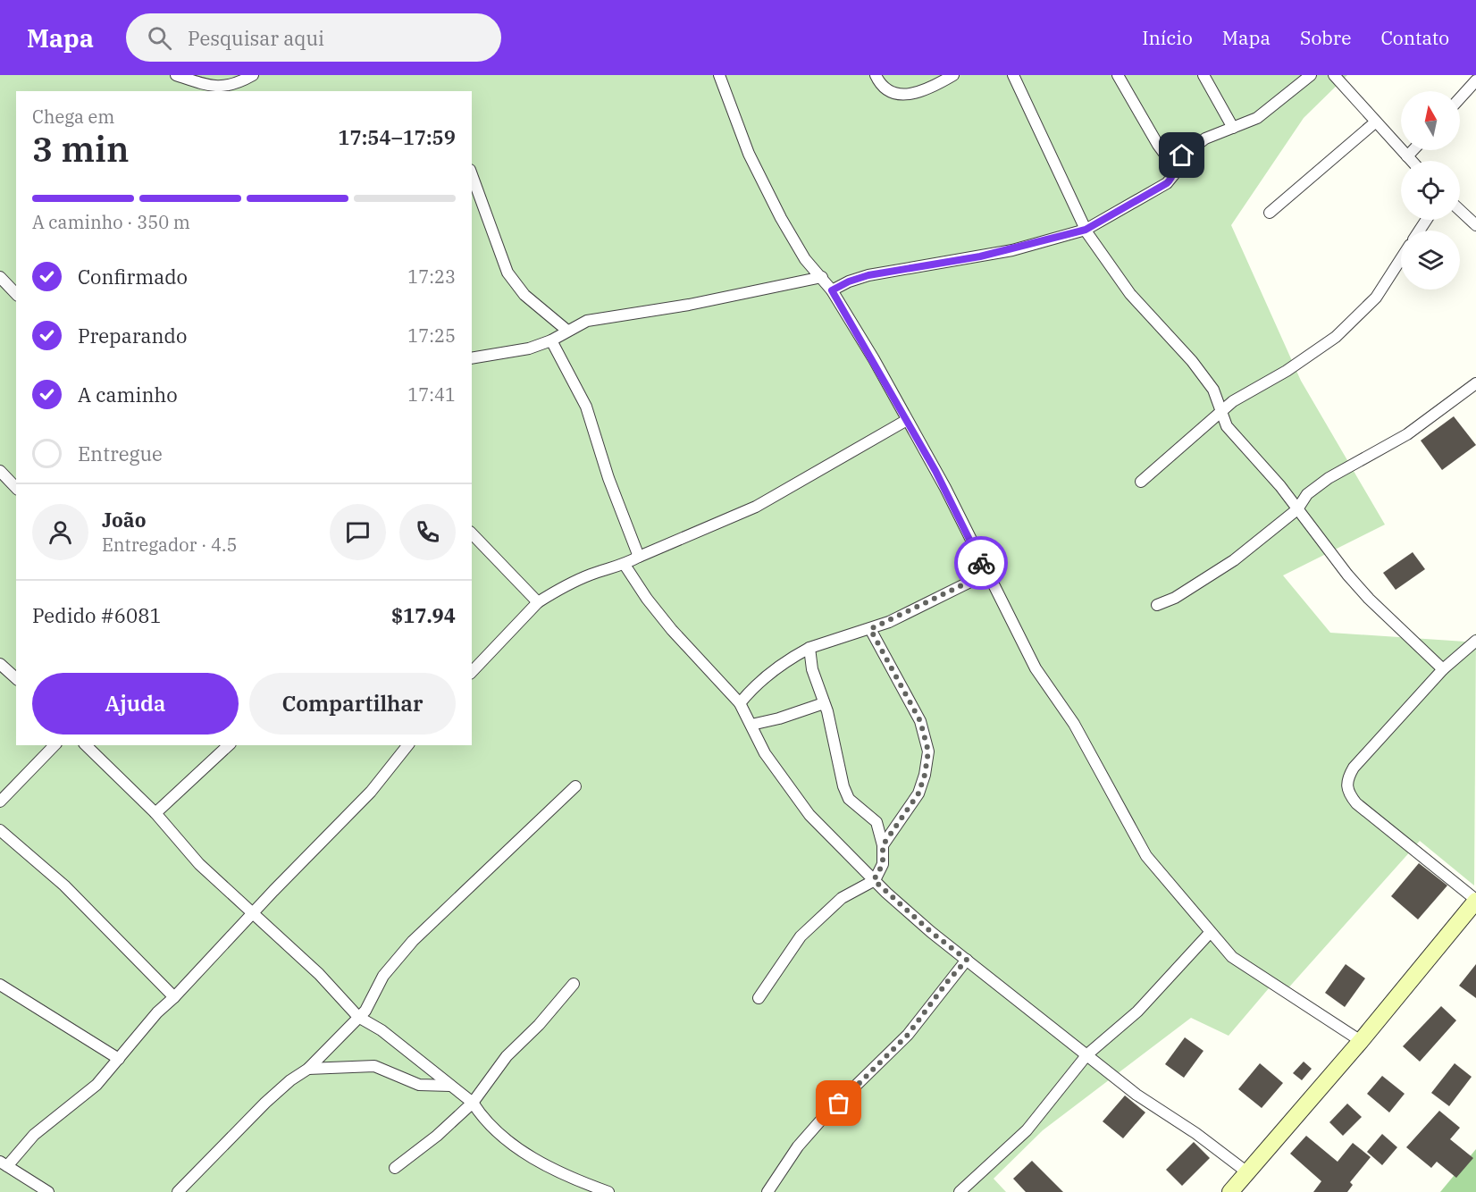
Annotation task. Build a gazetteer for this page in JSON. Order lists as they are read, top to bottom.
{
  "north": "top",
  "page": {
    "header": "Mapa",
    "search": "Pesquisar aqui",
    "nav": [
      "Início",
      "Mapa",
      "Sobre",
      "Contato"
    ],
    "heading": ["3 min", "Chega em", "17:54–17:59"],
    "panel": [
      "João",
      "Entregador · 4.5",
      "Pedido #6081",
      "$17.94"
    ],
    "bar": "A caminho · 350 m",
    "list": [
      ["Confirmado", "17:23"],
      ["Preparando", "17:25"],
      ["A caminho", "17:41"],
      "Entregue"
    ],
    "buttons": ["Ajuda", "Compartilhar"]
  }
}
